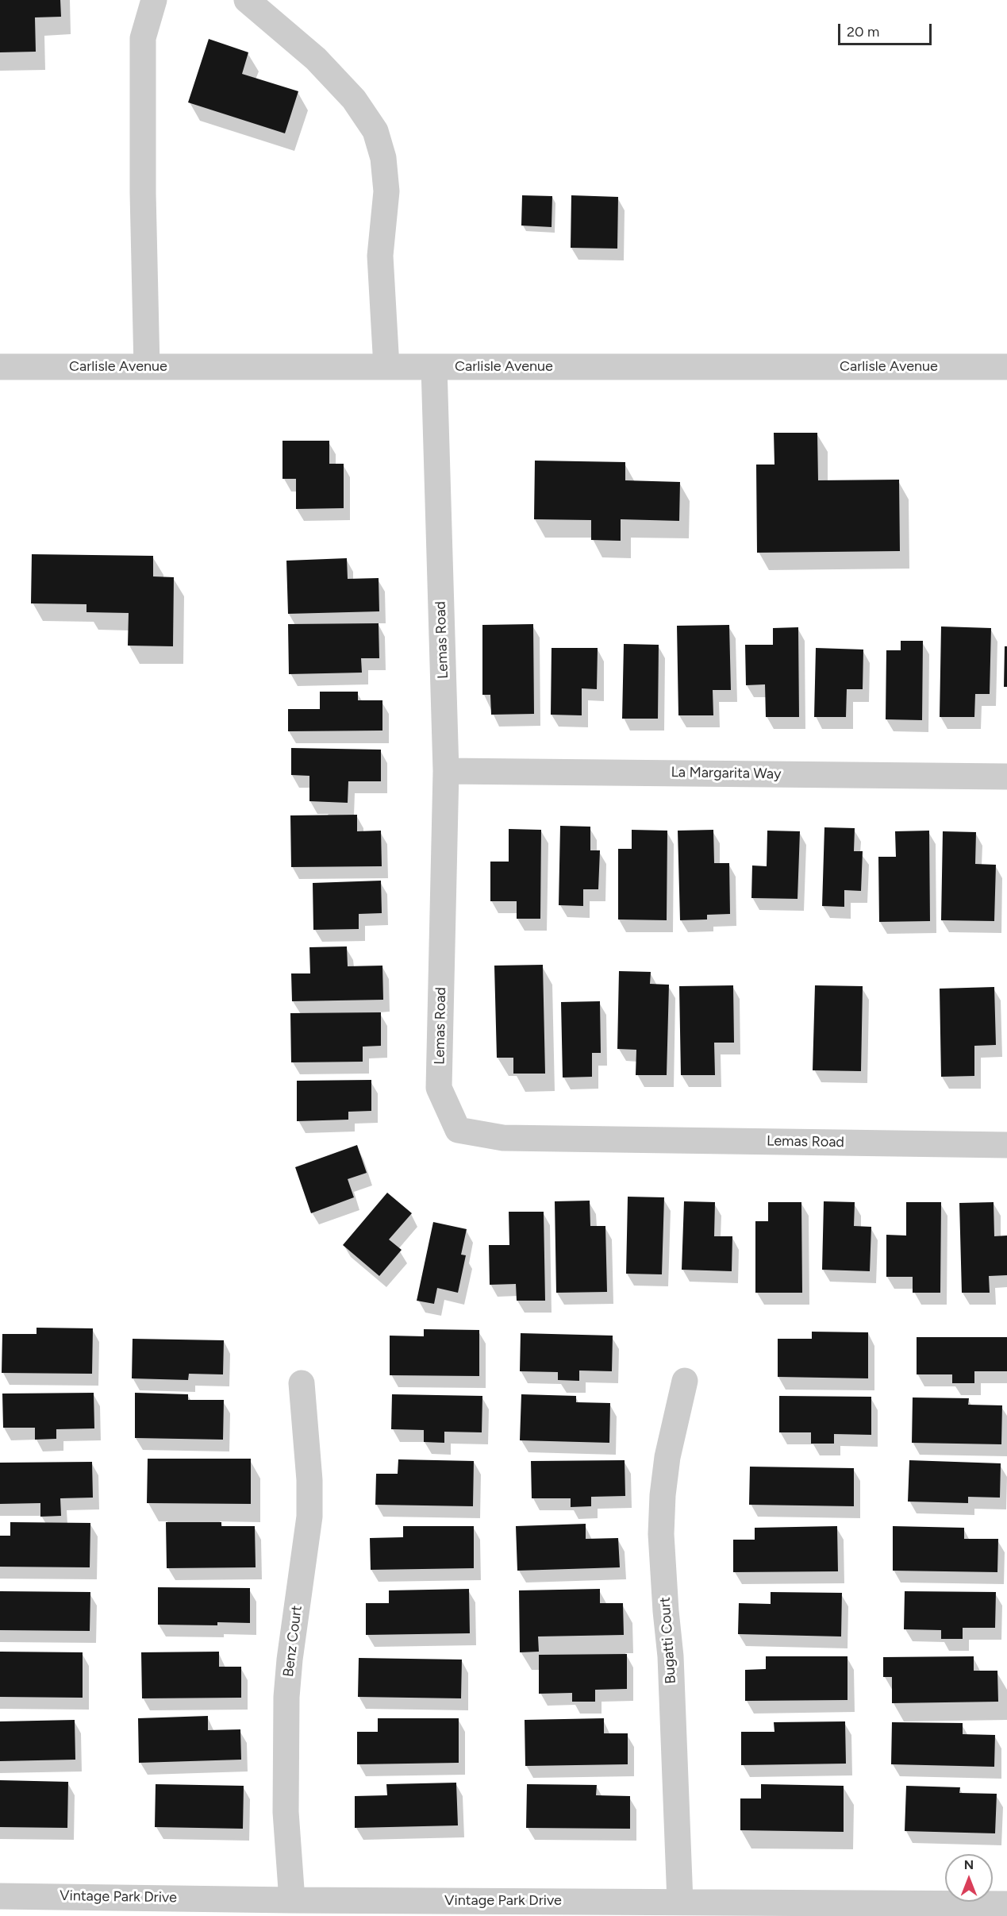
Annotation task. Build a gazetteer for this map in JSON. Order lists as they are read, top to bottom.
{
  "streets": {
    "street": [
      "Carlisle Avenue",
      "Lemas Road",
      "La Margarita Way",
      "Bugatti Court",
      "Benz Court",
      "Vintage Park Drive"
    ]
  },
  "crossings": [
    ["Carlisle Avenue", "Lemas Road"],
    ["Lemas Road", "La Margarita Way"],
    ["Bugatti Court", "Vintage Park Drive"],
    ["Benz Court", "Vintage Park Drive"]
  ],
  "scale_bar": "20 m",
  "north": "top"
}
